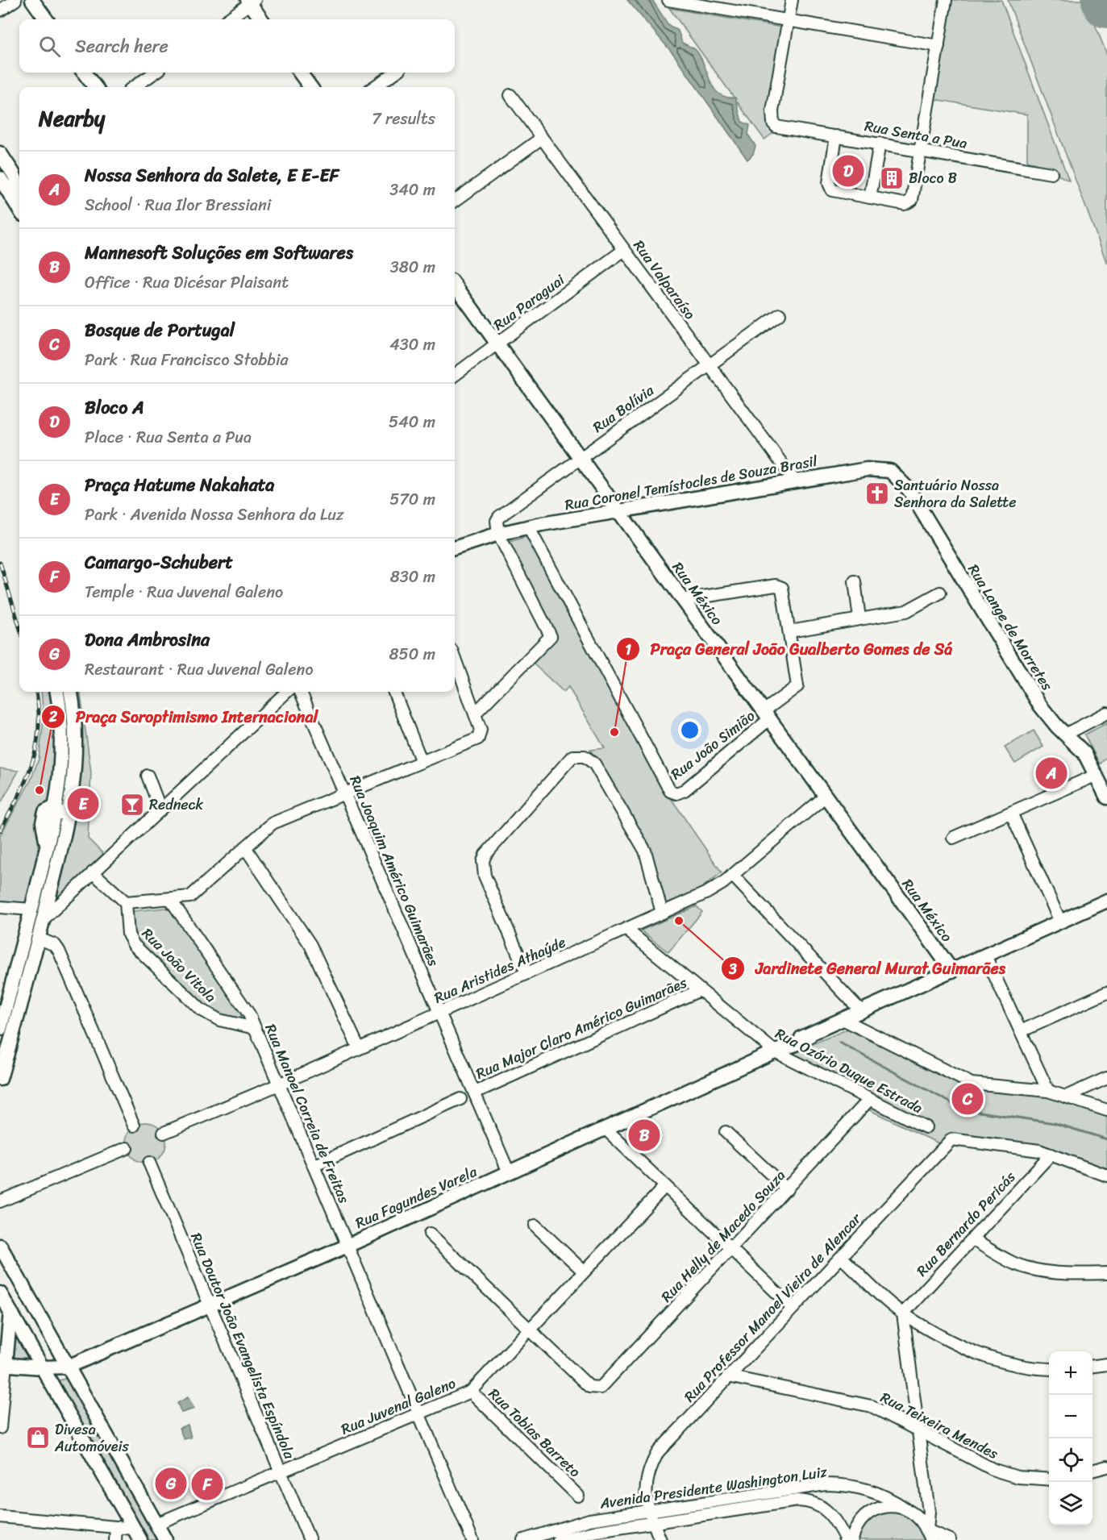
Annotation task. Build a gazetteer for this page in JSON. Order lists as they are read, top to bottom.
{
  "streets": {
    "main road": [
      "Rua Coronel Temístocles de Souza Brasil",
      "Rua México",
      "Rua Lange de Morretes",
      "Rua Fagundes Varela"
    ],
    "street": [
      "Rua Senta a Pua",
      "Rua Valparaíso",
      "Rua Paraguai",
      "Rua Bolívia",
      "Rua João Simião",
      "Rua Joaquim Américo Guimarães",
      "Rua João Vitola",
      "Rua Aristides Athaýde",
      "Rua Major Claro Américo Guimarães",
      "Rua Ozório Duque Estrada",
      "Rua Manoel Correia de Freitas",
      "Rua Bernardo Pericás",
      "Rua Helly de Macedo Souza",
      "Rua Professor Manoel Vieira de Alencar",
      "Rua Doutor João Evangelista Espíndola",
      "Rua Juvenal Galeno",
      "Rua Teixeira Mendes",
      "Rua Tobias Barreto",
      "Avenida Presidente Washington Luiz"
    ]
  },
  "crossings": [
    ["Rua Valparaíso", "Rua Paraguai"],
    ["Rua Valparaíso", "Rua Bolívia"],
    ["Rua Valparaíso", "Rua Coronel Temístocles de Souza Brasil"],
    ["Rua Paraguai", "Rua México"],
    ["Rua Bolívia", "Rua Coronel Temístocles de Souza Brasil"],
    ["Rua Bolívia", "Rua México"],
    ["Rua Coronel Temístocles de Souza Brasil", "Rua México"],
    ["Rua Coronel Temístocles de Souza Brasil", "Rua Lange de Morretes"],
    ["Rua Coronel Temístocles de Souza Brasil", "Rua João Simião"],
    ["Rua México", "Rua João Simião"],
    ["Rua México", "Rua Aristides Athaýde"],
    ["Rua México", "Rua Fagundes Varela"],
    ["Rua Joaquim Américo Guimarães", "Rua Aristides Athaýde"],
    ["Rua Joaquim Américo Guimarães", "Rua Major Claro Américo Guimarães"],
    ["Rua Joaquim Américo Guimarães", "Rua Fagundes Varela"],
    ["Rua João Vitola", "Rua Manoel Correia de Freitas"],
    ["Rua Aristides Athaýde", "Rua Ozório Duque Estrada"],
    ["Rua Aristides Athaýde", "Rua Manoel Correia de Freitas"],
    ["Rua Major Claro Américo Guimarães", "Rua Ozório Duque Estrada"],
    ["Rua Ozório Duque Estrada", "Rua Fagundes Varela"],
    ["Rua Ozório Duque Estrada", "Rua Helly de Macedo Souza"],
    ["Rua Manoel Correia de Freitas", "Rua Fagundes Varela"],
    ["Rua Manoel Correia de Freitas", "Rua Juvenal Galeno"],
    ["Rua Fagundes Varela", "Rua Doutor João Evangelista Espíndola"],
    ["Rua Bernardo Pericás", "Rua Professor Manoel Vieira de Alencar"],
    ["Rua Helly de Macedo Souza", "Rua Juvenal Galeno"],
    ["Rua Professor Manoel Vieira de Alencar", "Rua Teixeira Mendes"],
    ["Rua Professor Manoel Vieira de Alencar", "Avenida Presidente Washington Luiz"],
    ["Rua Doutor João Evangelista Espíndola", "Rua Juvenal Galeno"],
    ["Rua Juvenal Galeno", "Rua Tobias Barreto"]
  ],
  "places": {
    "building": ["Bloco B"],
    "church": ["Santuário Nossa Senhora da Salette"],
    "other": ["Praça General João Gualberto Gomes de Sá", "Praça Soroptimismo Internacional", "Jardinete General Murat Guimarães"],
    "bar": ["Redneck"],
    "shop": ["Divesa Automóveis"]
  },
  "page": {
    "search": "Search here",
    "heading": ["Nearby", "7 results"],
    "list": [
      {
        "mark": "A",
        "name": "Nossa Senhora da Salete, E E-EF",
        "note": "School · Rua Ilor Bressiani",
        "value": "340 m"
      },
      {
        "mark": "B",
        "name": "Mannesoft Soluções em Softwares",
        "note": "Office · Rua Dicésar Plaisant",
        "value": "380 m"
      },
      {
        "mark": "C",
        "name": "Bosque de Portugal",
        "note": "Park · Rua Francisco Stobbia",
        "value": "430 m"
      },
      {
        "mark": "D",
        "name": "Bloco A",
        "note": "Place · Rua Senta a Pua",
        "value": "540 m"
      },
      {
        "mark": "E",
        "name": "Praça Hatume Nakahata",
        "note": "Park · Avenida Nossa Senhora da Luz",
        "value": "570 m"
      },
      {
        "mark": "F",
        "name": "Camargo-Schubert",
        "note": "Temple · Rua Juvenal Galeno",
        "value": "830 m"
      },
      {
        "mark": "G",
        "name": "Dona Ambrosina",
        "note": "Restaurant · Rua Juvenal Galeno",
        "value": "850 m"
      }
    ],
    "pins": [
      "D",
      "A",
      "E",
      "C",
      "B",
      "G",
      "F"
    ],
    "map_buttons": ["+", "−"]
  }
}
